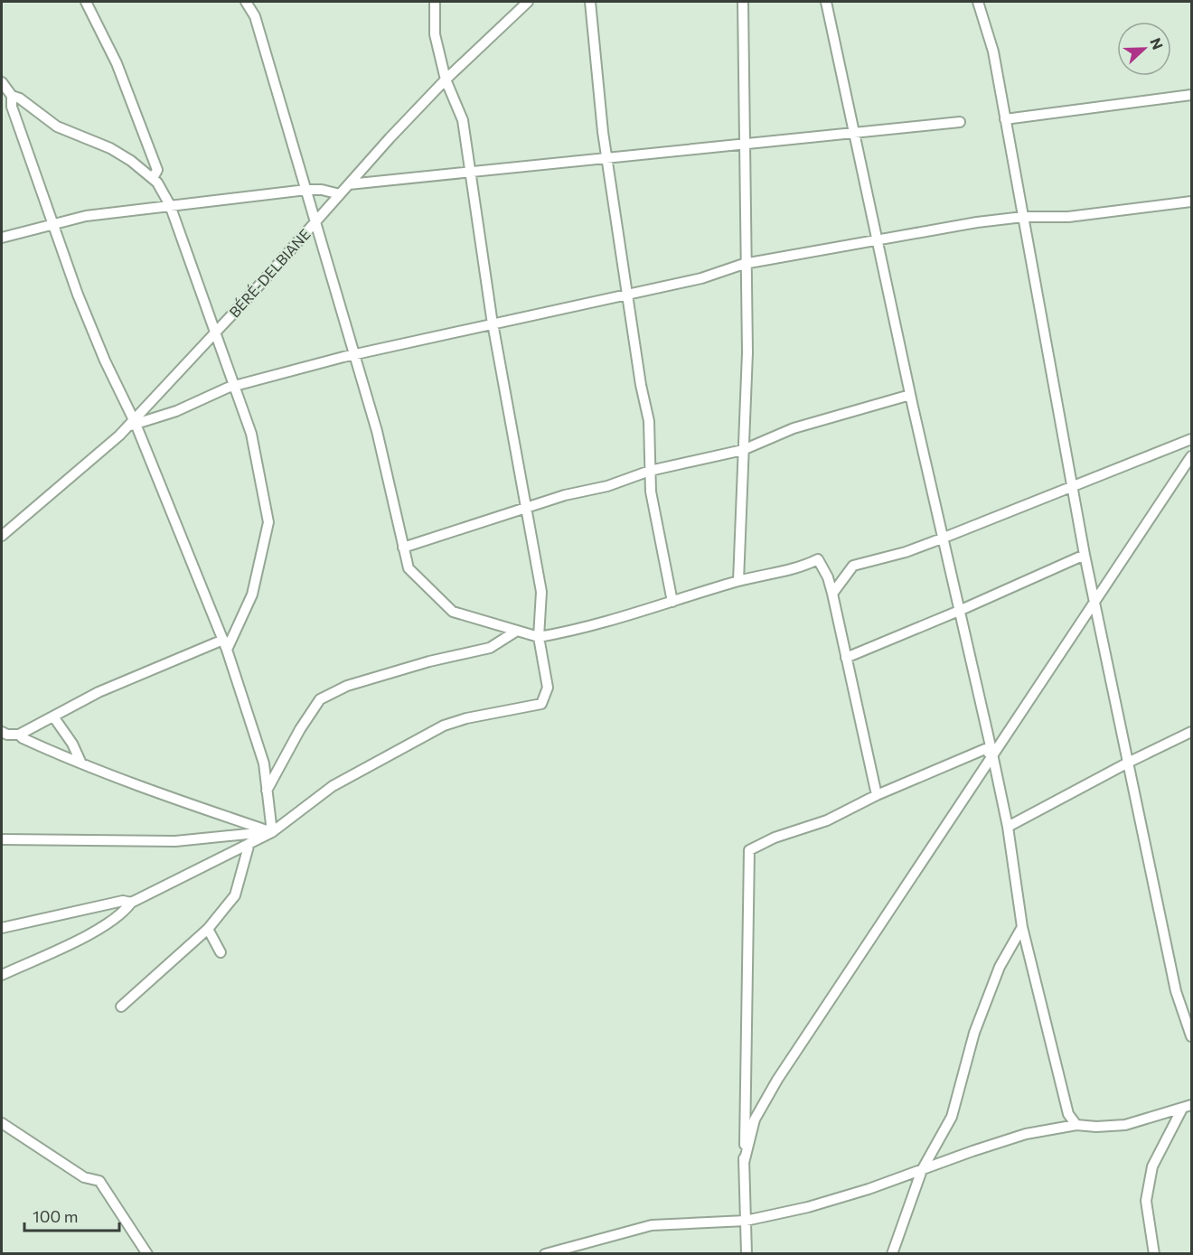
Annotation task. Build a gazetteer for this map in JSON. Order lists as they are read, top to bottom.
{
  "streets": {
    "street": ["BÉRÉ-DELBIANE"]
  },
  "scale_bar": "100 m",
  "north": "right"
}
